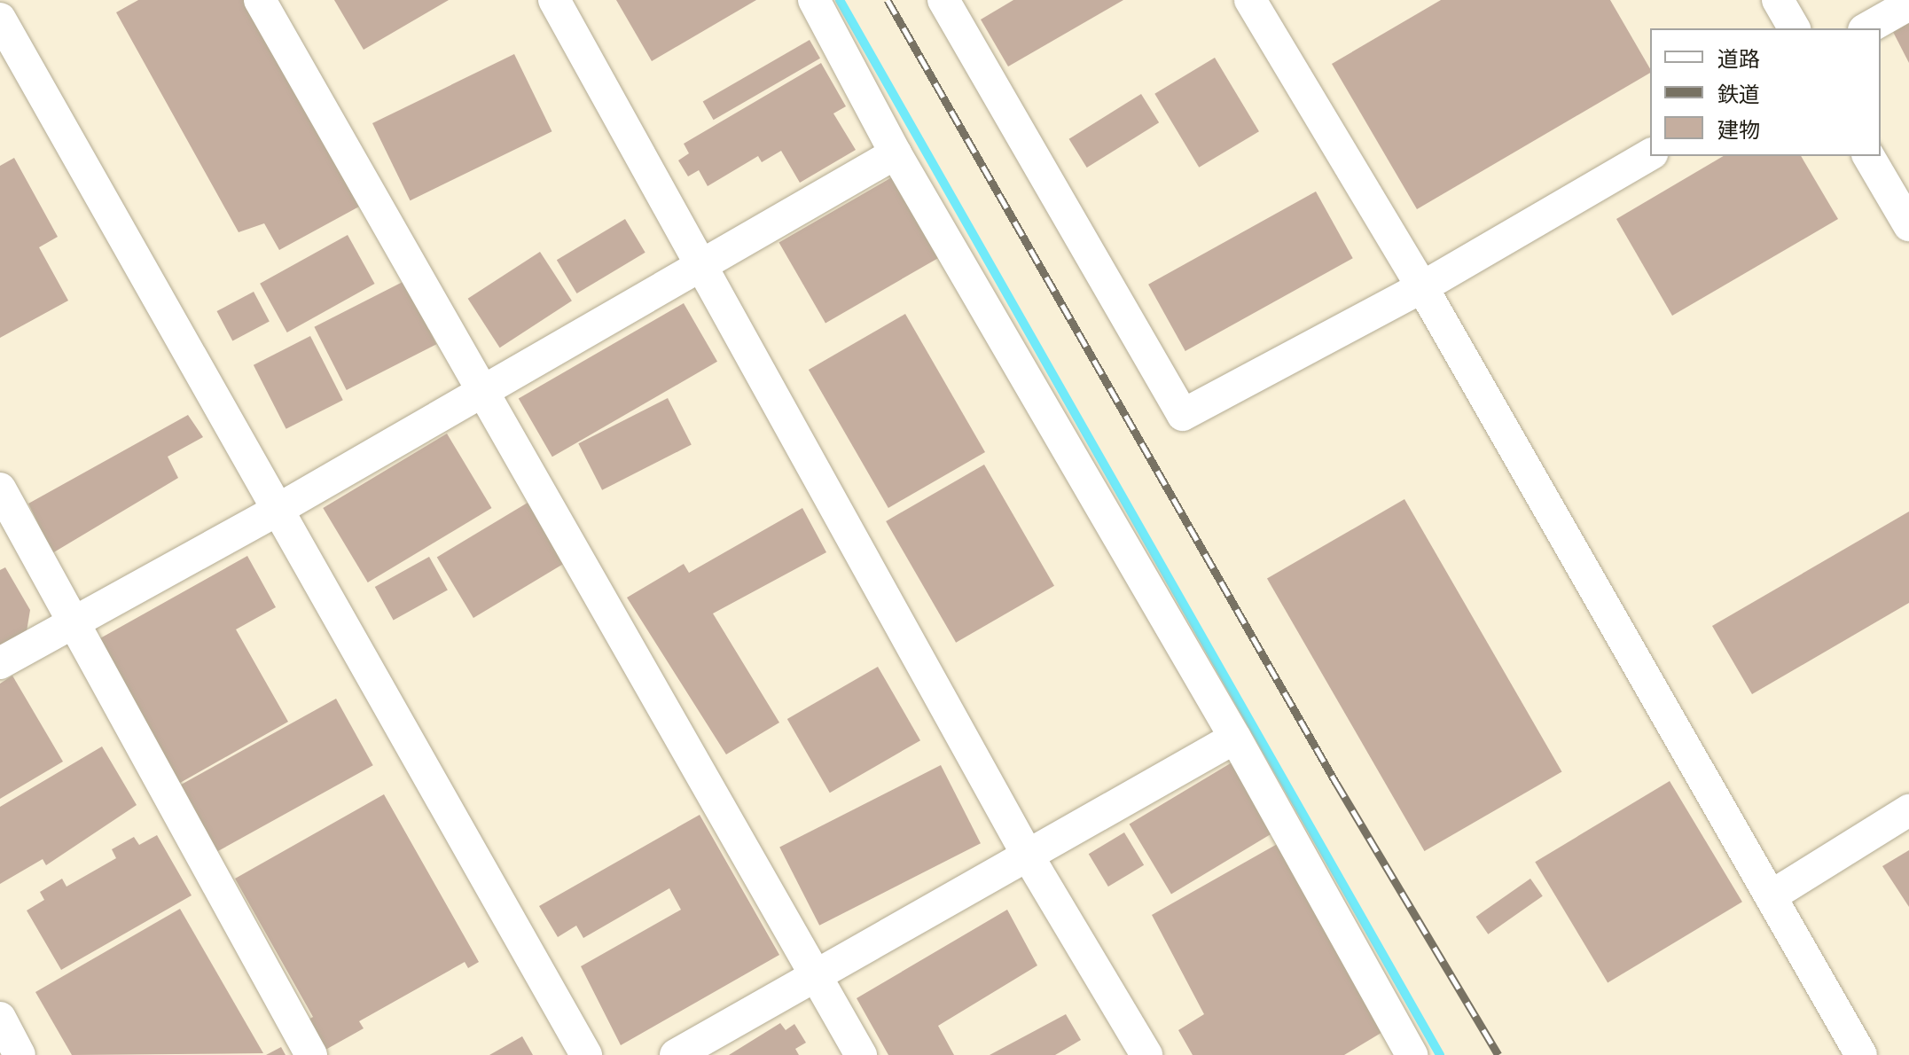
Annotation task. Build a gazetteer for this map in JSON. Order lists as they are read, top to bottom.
{
  "legend": ["道路", "鉄道", "建物"]
}
